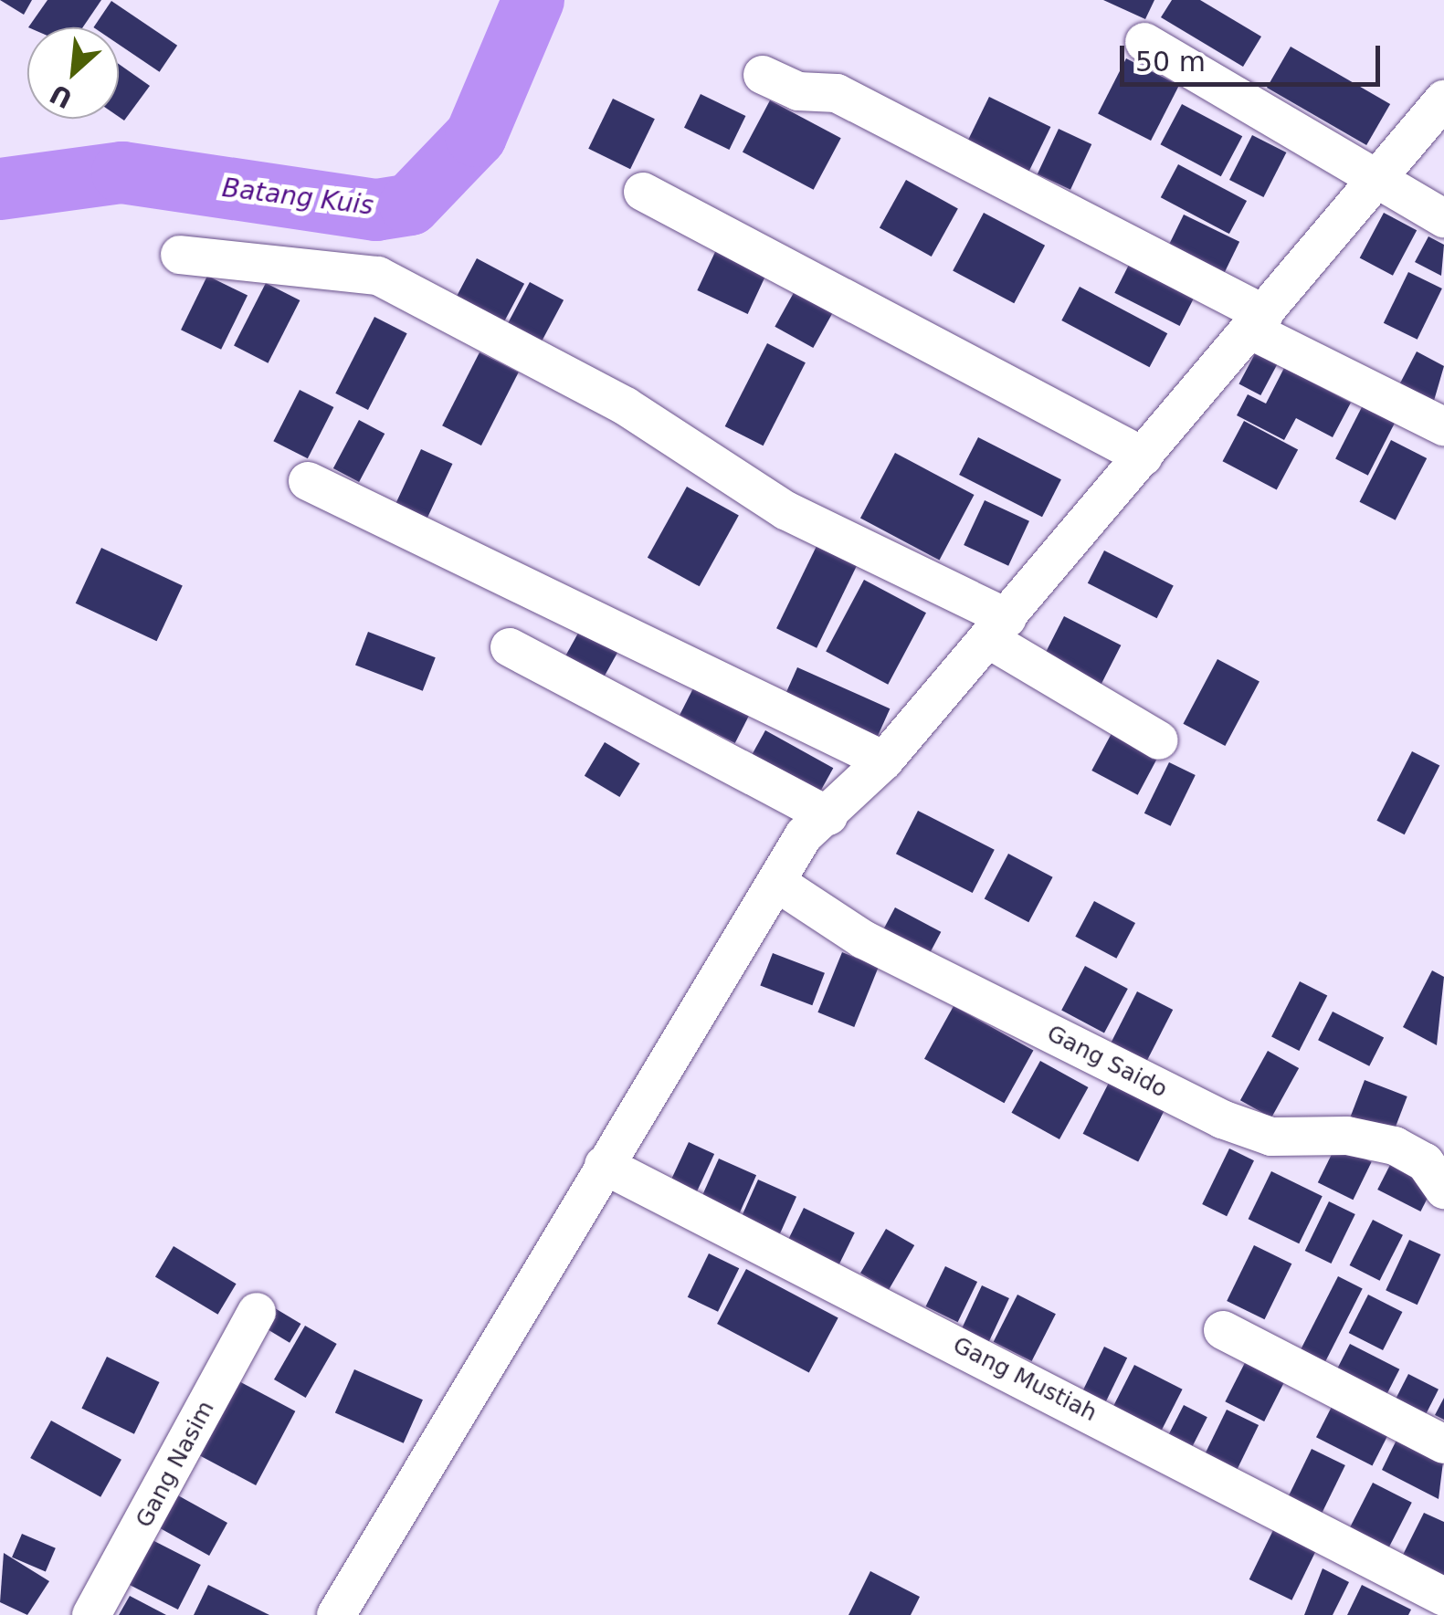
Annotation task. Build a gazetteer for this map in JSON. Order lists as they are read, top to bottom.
{
  "streets": {
    "street": ["Gang Saido", "Gang Mustiah", "Gang Nasim"]
  },
  "water": ["Batang Kuis"],
  "scale_bar": "50 m",
  "north": "bottom left"
}
